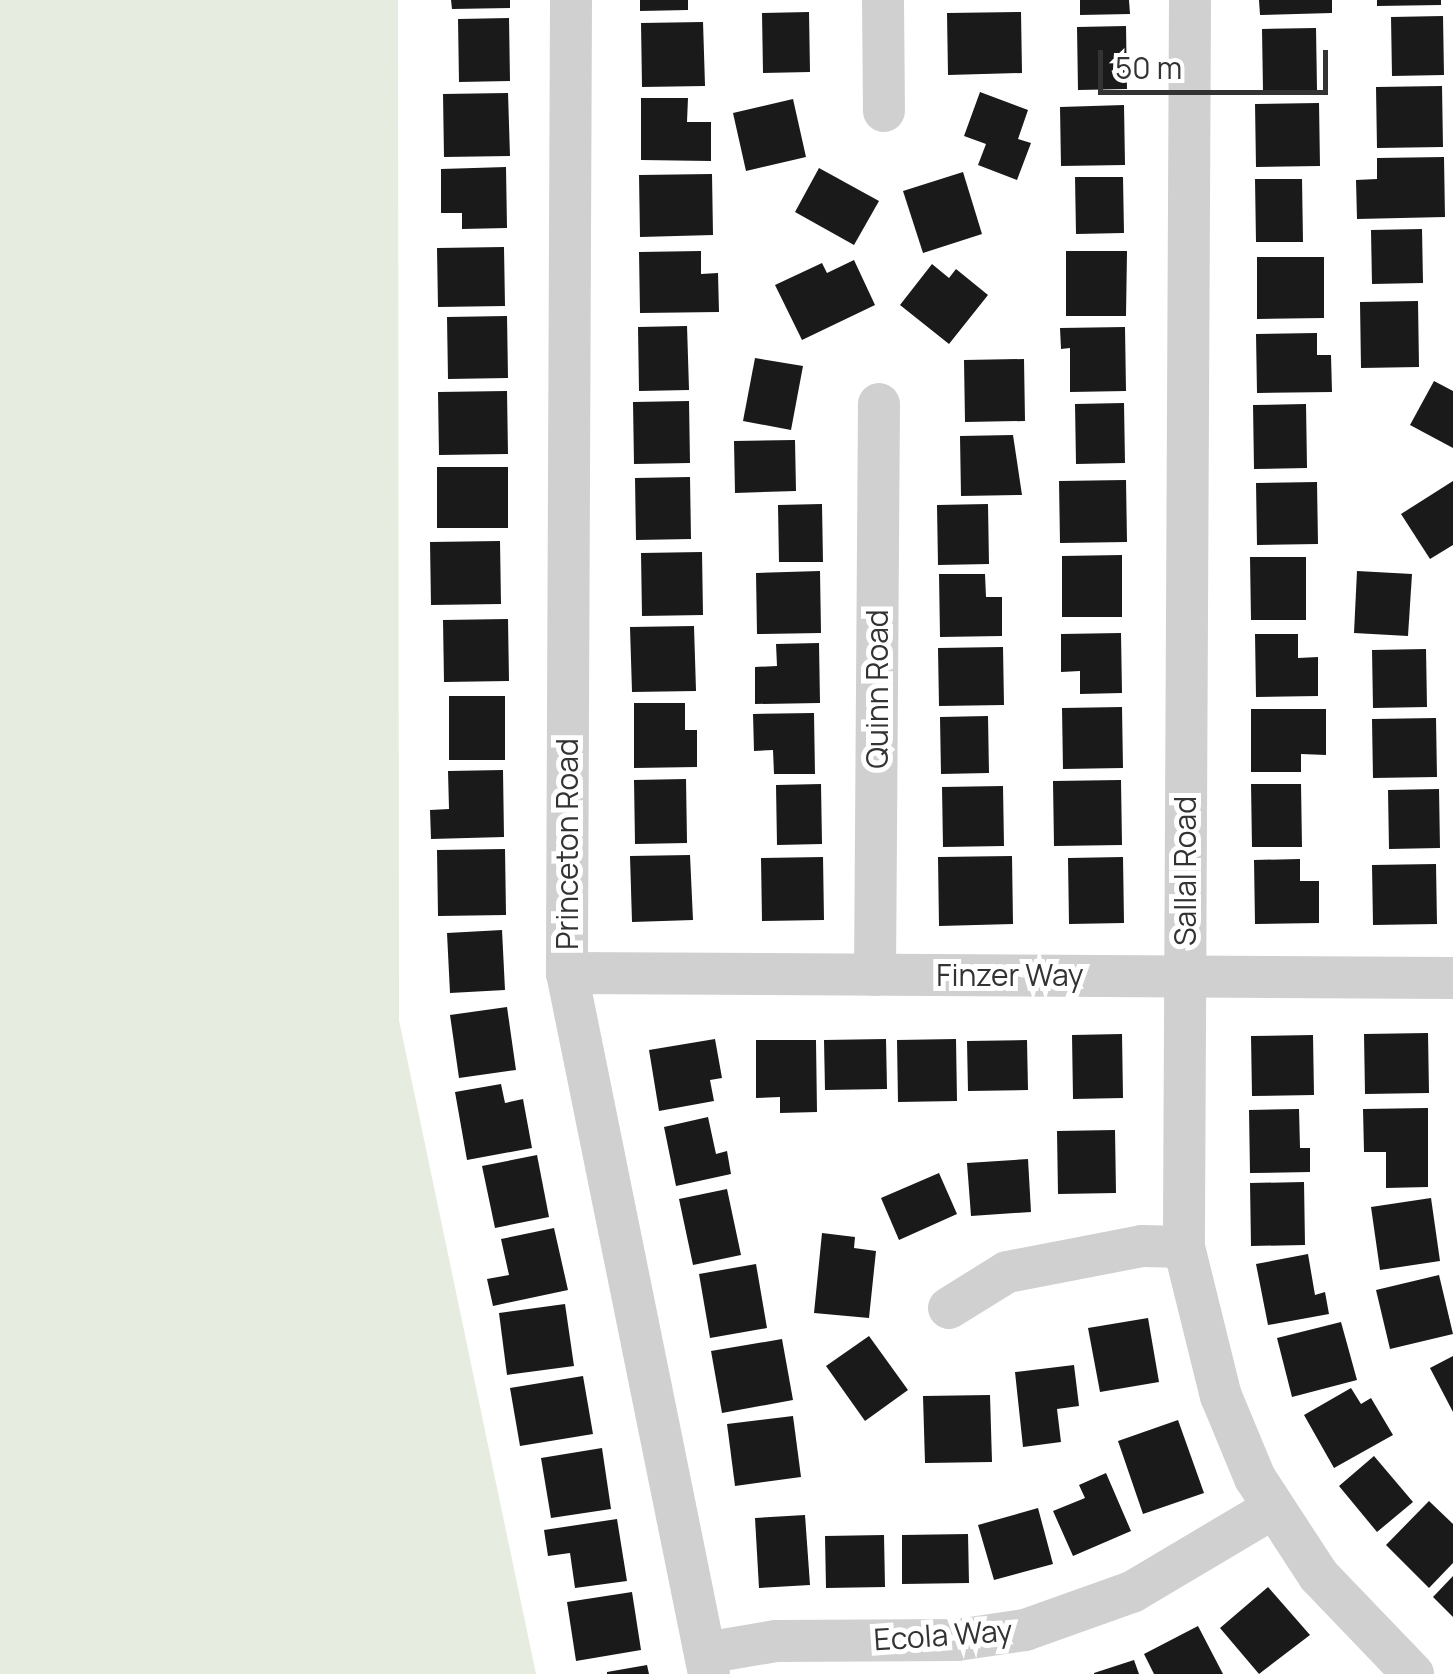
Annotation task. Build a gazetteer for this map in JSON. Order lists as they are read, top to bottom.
{
  "streets": {
    "street": [
      "Quinn Road",
      "Princeton Road",
      "Sallal Road",
      "Finzer Way",
      "Ecola Way"
    ]
  },
  "crossings": [
    ["Quinn Road", "Finzer Way"],
    ["Princeton Road", "Finzer Way"],
    ["Princeton Road", "Ecola Way"],
    ["Sallal Road", "Finzer Way"],
    ["Sallal Road", "Ecola Way"]
  ],
  "scale_bar": "50 m"
}
